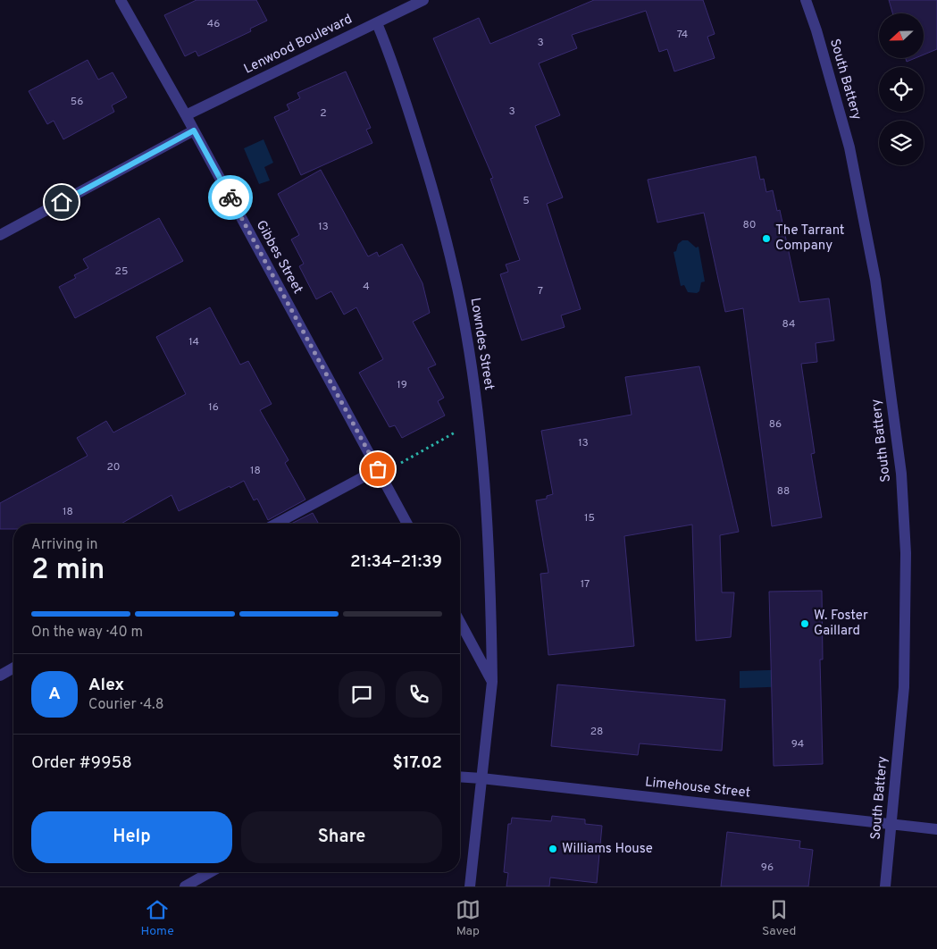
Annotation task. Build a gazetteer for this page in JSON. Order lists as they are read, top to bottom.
{
  "streets": {
    "street": [
      "Lenwood Boulevard",
      "South Battery",
      "Gibbes Street",
      "Lowndes Street",
      "Limehouse Street"
    ]
  },
  "crossings": [
    ["Lenwood Boulevard", "Gibbes Street"],
    ["Lenwood Boulevard", "Lowndes Street"],
    ["South Battery", "Limehouse Street"]
  ],
  "places": ["The Tarrant Company", "W. Foster Gaillard", "Williams House"],
  "house_numbers": [
    "46",
    "74",
    "3",
    "56",
    "3",
    "2",
    "5",
    "80",
    "13",
    "25",
    "4",
    "7",
    "84",
    "14",
    "19",
    "16",
    "86",
    "13",
    "20",
    "18",
    "88",
    "18",
    "15",
    "17",
    "28",
    "94",
    "96"
  ],
  "north": "left",
  "page": {
    "heading": ["2 min", "Arriving in", "21:34–21:39"],
    "panel": [
      "Alex",
      "Courier · 4.8",
      "Order #9958",
      "$17.02"
    ],
    "bar": "On the way · 40 m",
    "round": "A",
    "buttons": ["Help", "Share"],
    "tabs": ["Home", "Map", "Saved"]
  }
}
